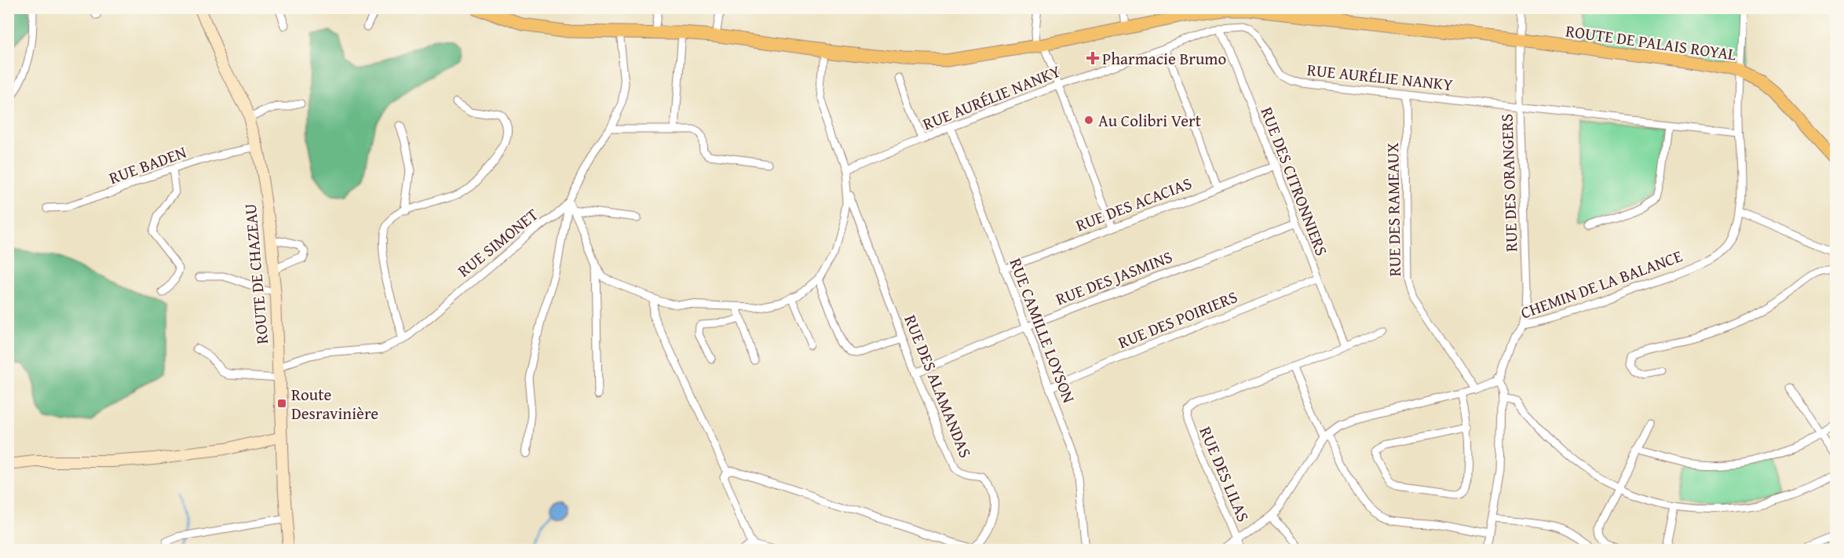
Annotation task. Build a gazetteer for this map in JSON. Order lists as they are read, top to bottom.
{
  "streets": {
    "main road": ["ROUTE DE PALAIS ROYAL", "ROUTE DE CHAZEAU"],
    "street": [
      "RUE AURÉLIE NANKY",
      "RUE BADEN",
      "RUE DES CITRONNIERS",
      "RUE DES ORANGERS",
      "RUE DES ACACIAS",
      "RUE DES RAMEAUX",
      "RUE SIMONET",
      "RUE DES JASMINS",
      "CHEMIN DE LA BALANCE",
      "RUE DES POIRIERS",
      "RUE CAMILLE LOYSON",
      "RUE DES ALAMANDAS",
      "RUE DES LILAS"
    ]
  },
  "crossings": [
    ["ROUTE DE PALAIS ROYAL", "RUE DES ORANGERS"],
    ["ROUTE DE PALAIS ROYAL", "RUE SIMONET"],
    ["ROUTE DE PALAIS ROYAL", "CHEMIN DE LA BALANCE"],
    ["ROUTE DE PALAIS ROYAL", "RUE DES ALAMANDAS"],
    ["RUE AURÉLIE NANKY", "RUE DES CITRONNIERS"],
    ["RUE AURÉLIE NANKY", "RUE DES ORANGERS"],
    ["RUE AURÉLIE NANKY", "RUE DES RAMEAUX"],
    ["RUE AURÉLIE NANKY", "CHEMIN DE LA BALANCE"],
    ["RUE AURÉLIE NANKY", "RUE CAMILLE LOYSON"],
    ["RUE AURÉLIE NANKY", "RUE DES ALAMANDAS"],
    ["RUE BADEN", "ROUTE DE CHAZEAU"],
    ["RUE DES CITRONNIERS", "RUE DES ACACIAS"],
    ["RUE DES CITRONNIERS", "RUE DES JASMINS"],
    ["RUE DES CITRONNIERS", "RUE DES POIRIERS"],
    ["RUE DES ORANGERS", "CHEMIN DE LA BALANCE"],
    ["RUE DES ACACIAS", "RUE CAMILLE LOYSON"],
    ["RUE SIMONET", "ROUTE DE CHAZEAU"],
    ["RUE DES JASMINS", "RUE CAMILLE LOYSON"],
    ["RUE DES JASMINS", "RUE DES ALAMANDAS"],
    ["RUE DES POIRIERS", "RUE CAMILLE LOYSON"]
  ],
  "places": {
    "health": ["Pharmacie Brumo"],
    "other": ["Au Colibri Vert"],
    "transit": ["Route Desravinière"]
  }
}
